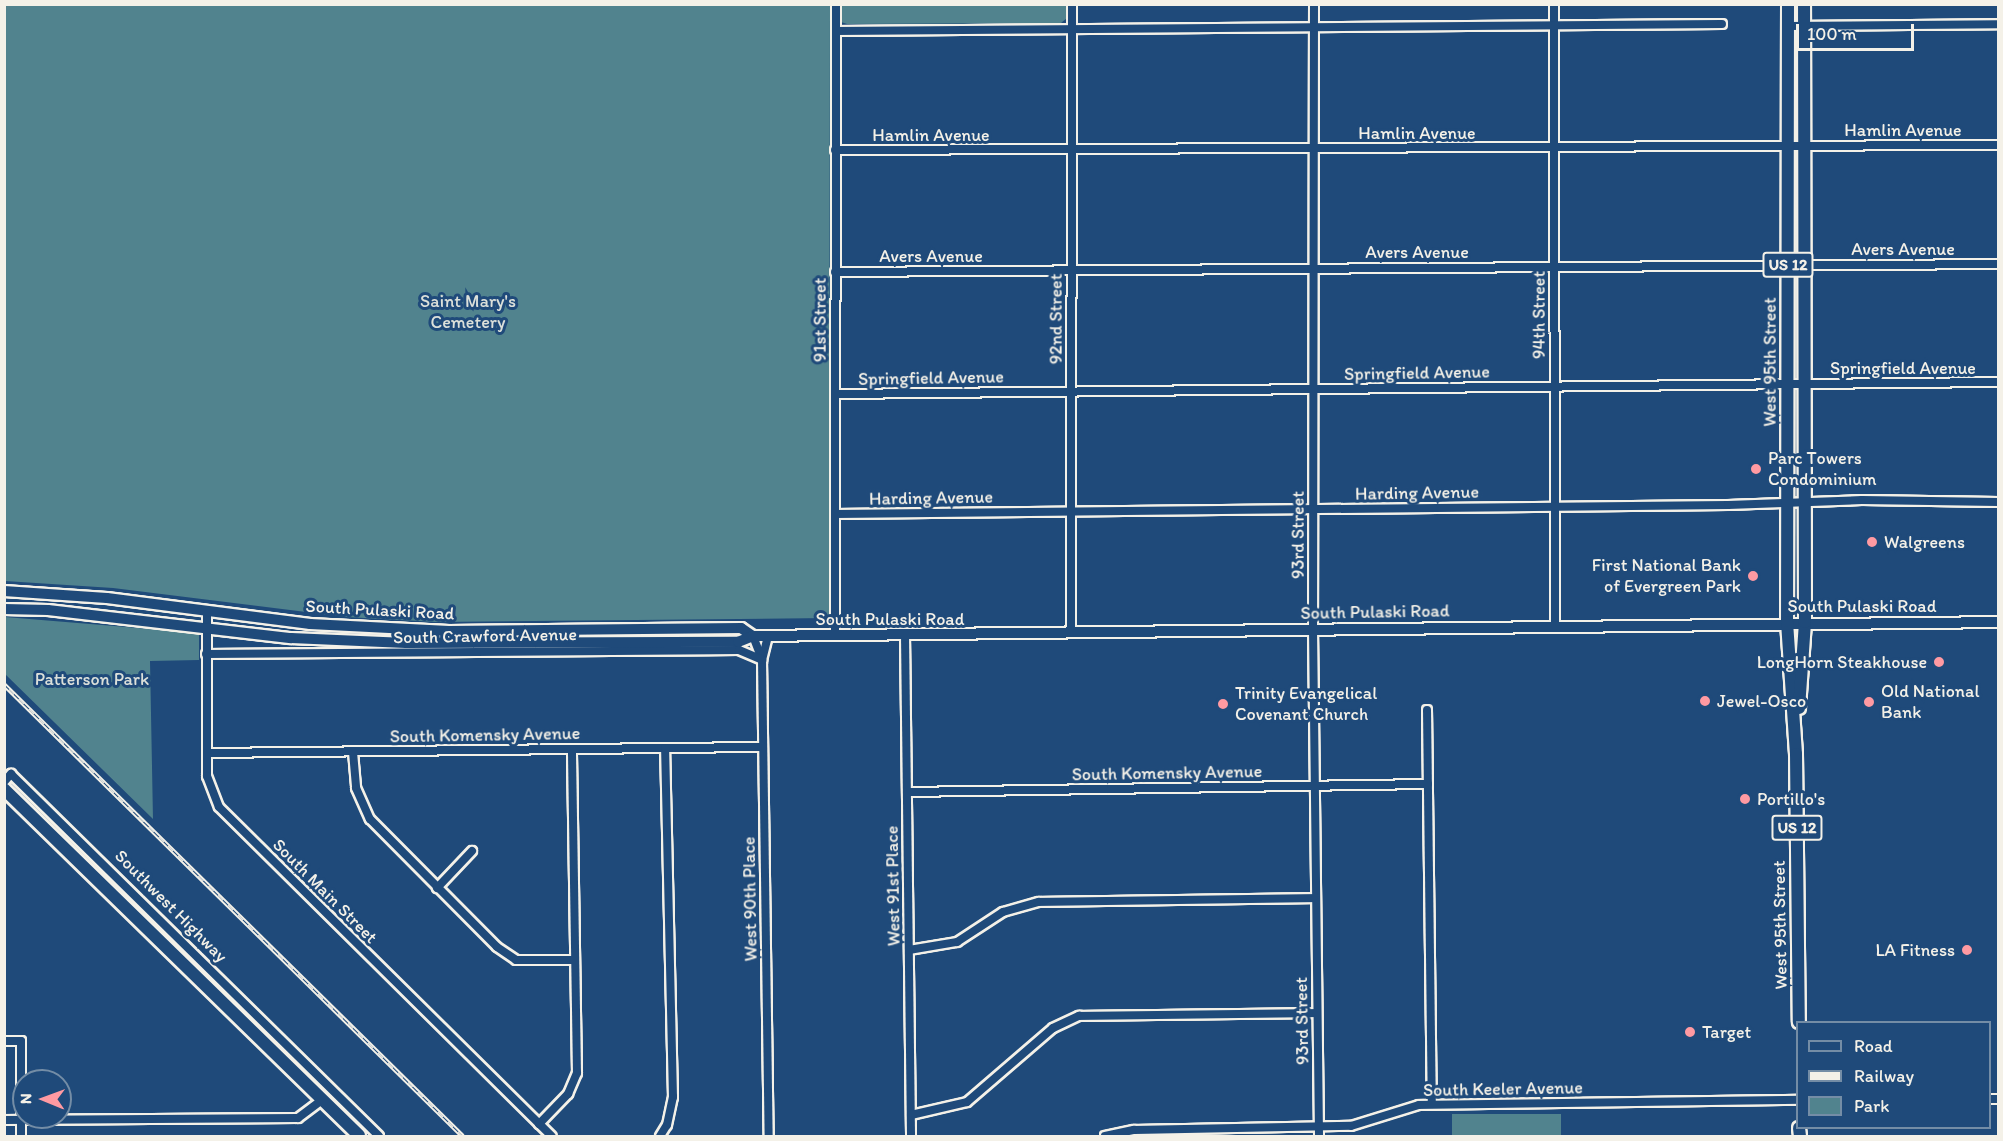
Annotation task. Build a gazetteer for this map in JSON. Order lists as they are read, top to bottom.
{
  "streets": {
    "main road": [
      "US 12",
      "West 95th Street",
      "South Pulaski Road",
      "Southwest Highway"
    ],
    "street": [
      "Hamlin Avenue",
      "Avers Avenue",
      "94th Street",
      "92nd Street",
      "91st Street",
      "Springfield Avenue",
      "Harding Avenue",
      "93rd Street",
      "South Crawford Avenue",
      "South Komensky Avenue",
      "West 91st Place",
      "South Main Street",
      "West 90th Place",
      "South Keeler Avenue"
    ]
  },
  "crossings": [
    ["Hamlin Avenue", "94th Street"],
    ["Hamlin Avenue", "92nd Street"],
    ["Hamlin Avenue", "91st Street"],
    ["Hamlin Avenue", "West 95th Street"],
    ["Hamlin Avenue", "93rd Street"],
    ["Avers Avenue", "94th Street"],
    ["Avers Avenue", "92nd Street"],
    ["Avers Avenue", "91st Street"],
    ["Avers Avenue", "West 95th Street"],
    ["Avers Avenue", "93rd Street"],
    ["94th Street", "Springfield Avenue"],
    ["94th Street", "Harding Avenue"],
    ["94th Street", "South Pulaski Road"],
    ["92nd Street", "Springfield Avenue"],
    ["92nd Street", "Harding Avenue"],
    ["92nd Street", "South Pulaski Road"],
    ["91st Street", "Springfield Avenue"],
    ["91st Street", "Harding Avenue"],
    ["91st Street", "South Pulaski Road"],
    ["West 95th Street", "Springfield Avenue"],
    ["West 95th Street", "Harding Avenue"],
    ["West 95th Street", "South Pulaski Road"],
    ["Springfield Avenue", "93rd Street"],
    ["Harding Avenue", "93rd Street"],
    ["93rd Street", "South Pulaski Road"],
    ["93rd Street", "South Komensky Avenue"],
    ["93rd Street", "South Keeler Avenue"],
    ["South Pulaski Road", "West 91st Place"],
    ["South Pulaski Road", "South Main Street"],
    ["South Pulaski Road", "West 90th Place"],
    ["South Crawford Avenue", "South Main Street"],
    ["South Crawford Avenue", "West 90th Place"],
    ["South Komensky Avenue", "West 91st Place"],
    ["South Komensky Avenue", "South Main Street"],
    ["South Komensky Avenue", "West 90th Place"]
  ],
  "parks": ["Saint Mary's Cemetery", "Patterson Park"],
  "places": [
    "Parc Towers Condominium",
    "Walgreens",
    "First National Bank of Evergreen Park",
    "LongHorn Steakhouse",
    "Jewel-Osco",
    "Old National Bank",
    "Trinity Evangelical Covenant Church",
    "Portillo's",
    "LA Fitness",
    "Target"
  ],
  "legend": ["Road", "Railway", "Park"],
  "scale_bar": "100 m",
  "north": "left"
}
